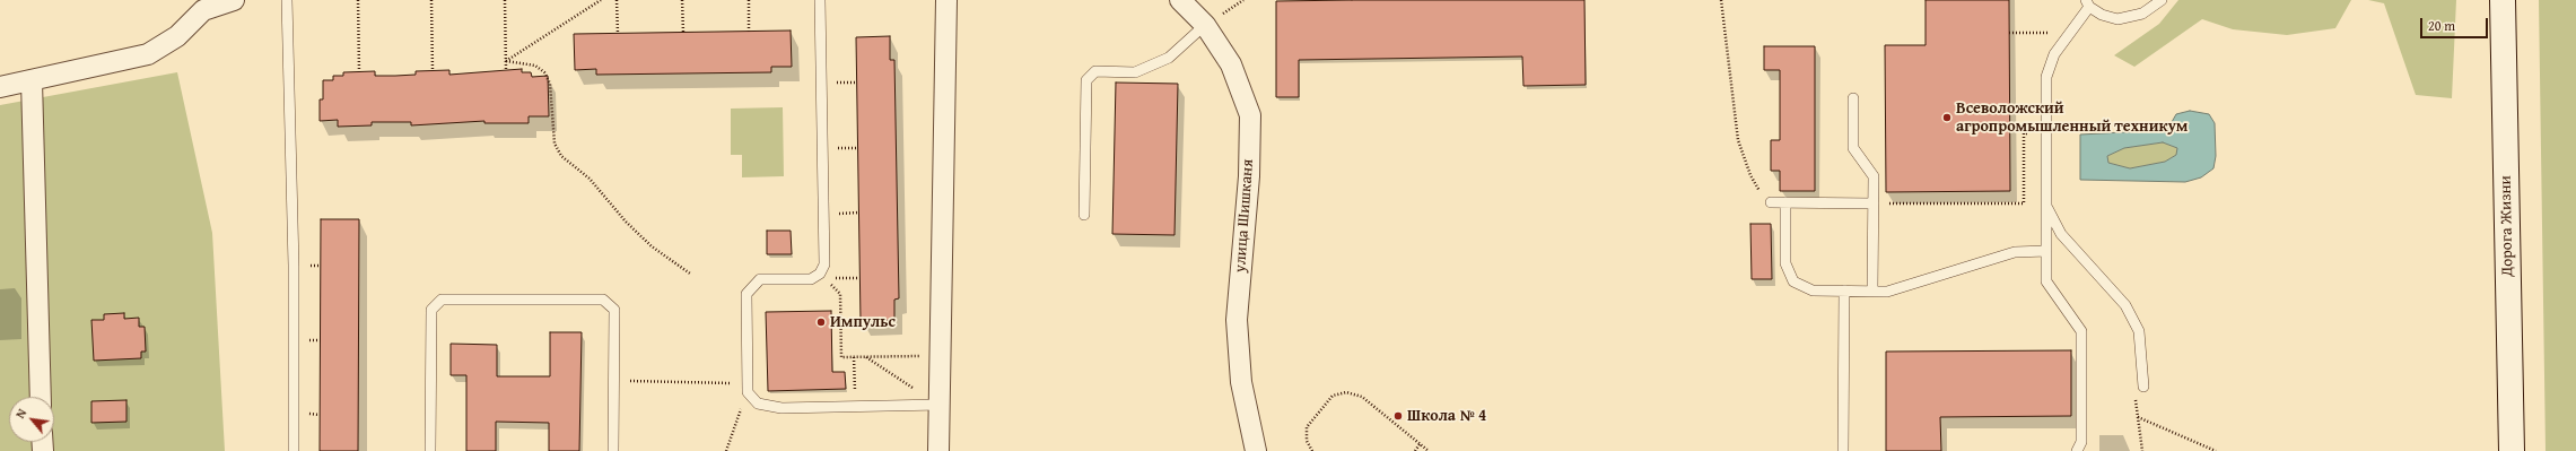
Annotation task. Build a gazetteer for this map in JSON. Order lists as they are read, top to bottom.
{
  "streets": {
    "main road": ["Дорога Жизни"],
    "street": ["улица Шишканя"]
  },
  "places": ["Всеволожский агропромышленный техникум", "Импульс", "Школа № 4"],
  "scale_bar": "20 m",
  "north": "top left"
}
